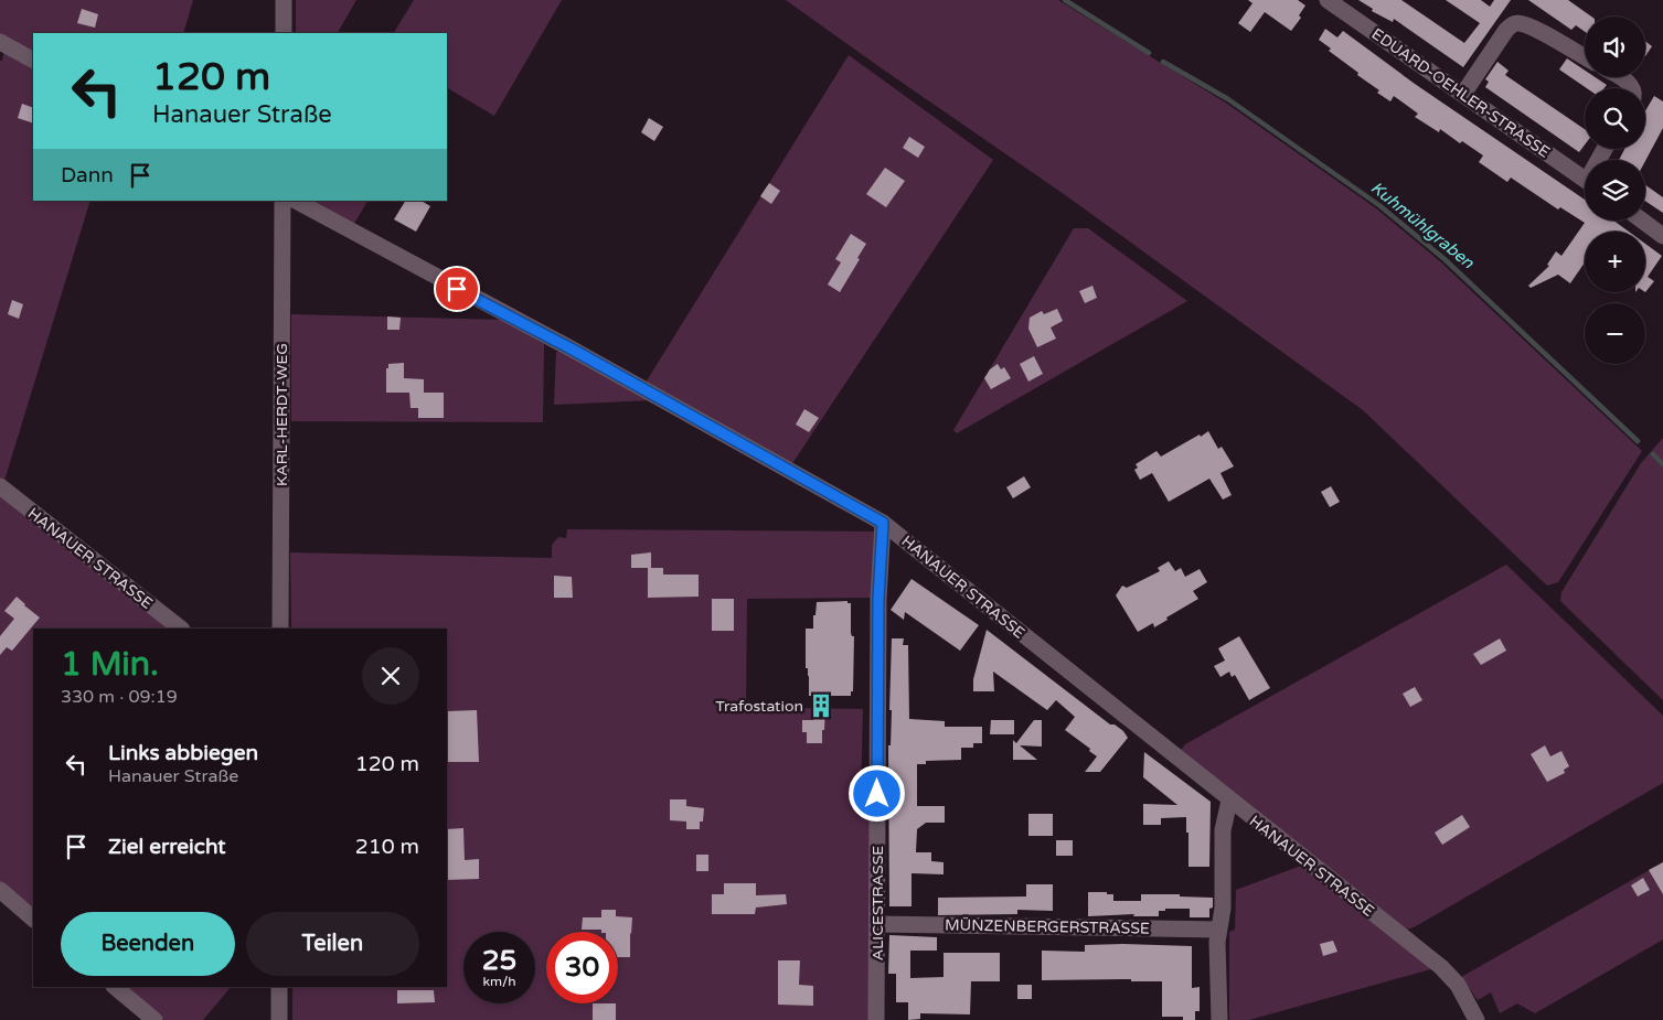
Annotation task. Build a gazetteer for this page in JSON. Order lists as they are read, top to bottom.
{
  "streets": {
    "street": [
      "EDUARD-OEHLER-STRASSE",
      "KARL-HERDT-WEG",
      "HANAUER STRASSE",
      "ALICESTRASSE",
      "MÜNZENBERGERSTRASSE"
    ]
  },
  "crossings": [
    ["HANAUER STRASSE", "ALICESTRASSE"],
    ["ALICESTRASSE", "MÜNZENBERGERSTRASSE"]
  ],
  "water": ["Kuhmühlgraben"],
  "places": {
    "building": ["Trafostation"]
  },
  "page": {
    "map_buttons": ["+", "−"],
    "turn": ["120 m", "Hanauer Straße"],
    "then": "Dann",
    "heading": ["1 Min.", "330 m · 09:19"],
    "list": [
      {
        "name": "Links abbiegen",
        "note": "Hanauer Straße",
        "value": "120 m"
      },
      {
        "name": "Ziel erreicht",
        "value": "210 m"
      }
    ],
    "buttons": ["Beenden", "Teilen"],
    "speed": "25 km/h",
    "limit": "30"
  }
}
